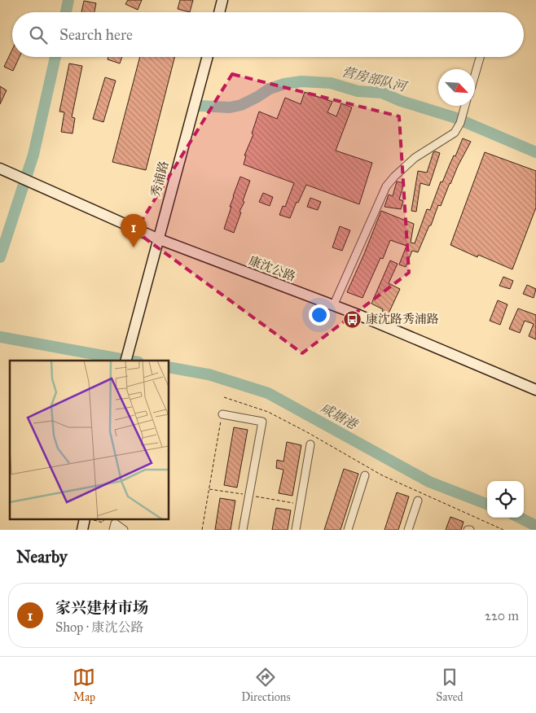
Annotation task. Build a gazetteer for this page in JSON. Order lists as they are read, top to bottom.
{
  "streets": {
    "street": ["秀浦路", "康沈公路"]
  },
  "crossings": [
    ["秀浦路", "康沈公路"]
  ],
  "water": ["营房部队河", "咸塘港"],
  "places": {
    "bus stop": ["康沈路秀浦路"]
  },
  "north": "bottom right",
  "page": {
    "search": "Search here",
    "pins": "1",
    "heading": "Nearby",
    "list": [
      {
        "mark": "1",
        "name": "家兴建材市场",
        "note": "Shop · 康沈公路",
        "value": "220 m"
      }
    ],
    "nav": ["Map", "Directions", "Saved"]
  }
}
